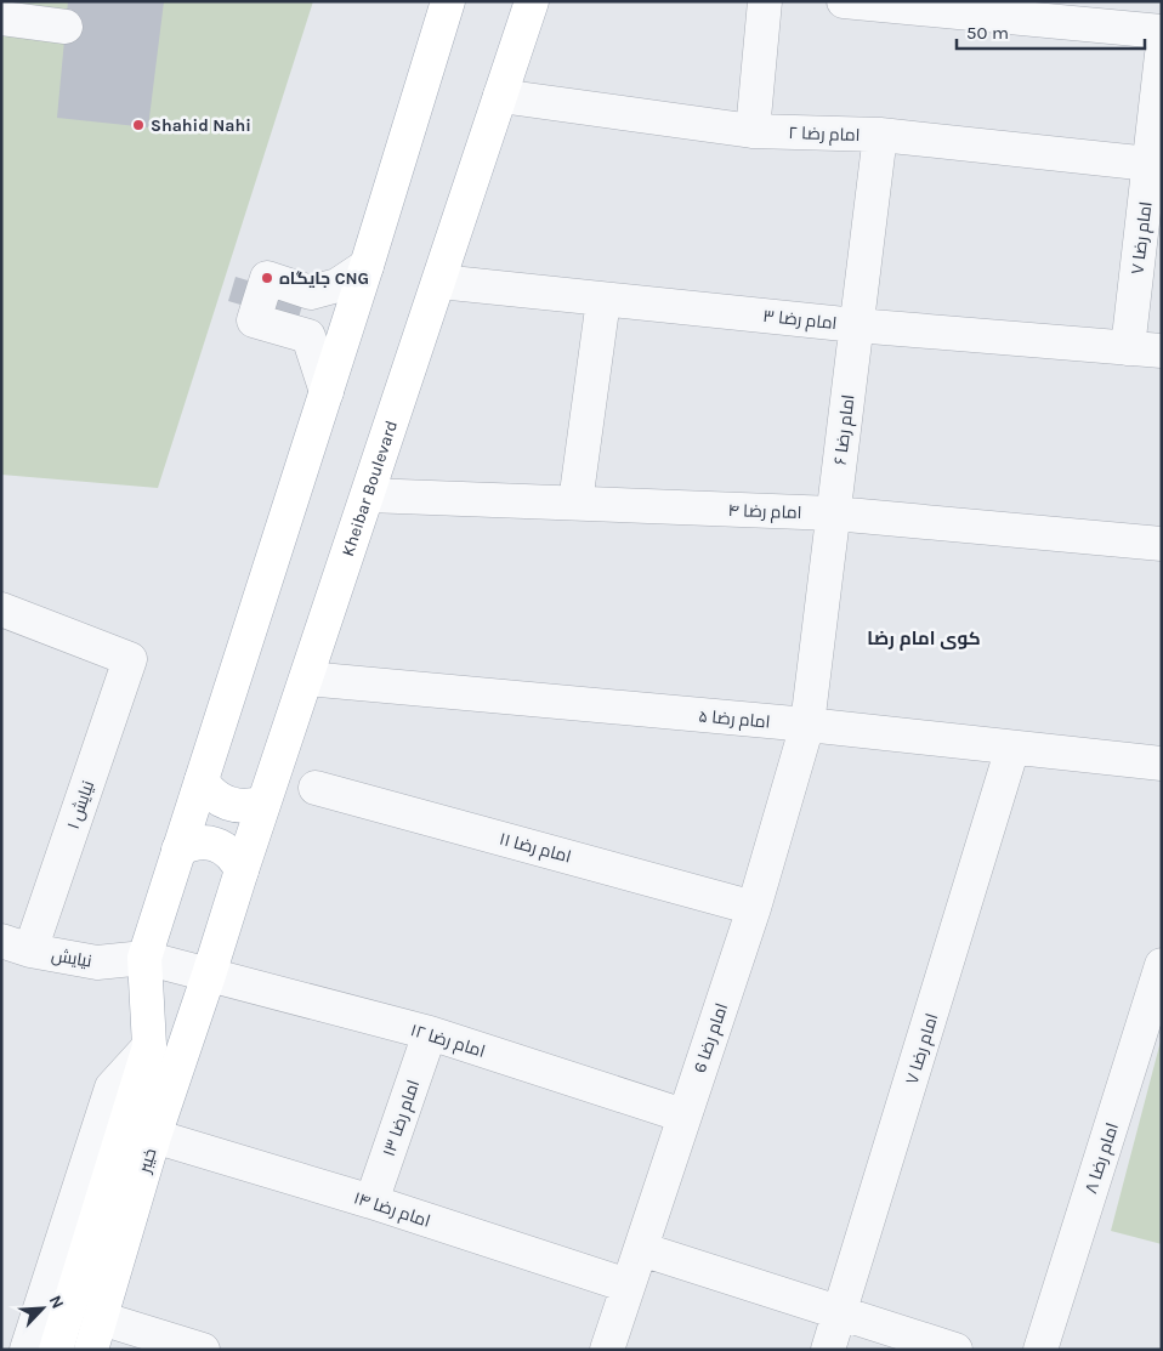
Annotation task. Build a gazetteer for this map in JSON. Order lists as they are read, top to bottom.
{
  "streets": {
    "main road": ["Kheibar Boulevard", "خیبر"],
    "street": [
      "امام رضا ۲",
      "امام رضا ۷",
      "امام رضا ۳",
      "امام رضا ۶",
      "امام رضا ۴",
      "امام رضا ۵",
      "نیایش ۱",
      "امام رضا ۱۱",
      "نیایش",
      "امام رضا 6",
      "امام رضا ۱۲",
      "امام رضا ۱۳",
      "امام رضا ۸",
      "امام رضا ۱۴"
    ]
  },
  "crossings": [
    ["امام رضا ۲", "امام رضا ۷"],
    ["امام رضا ۲", "امام رضا ۶"],
    ["امام رضا ۲", "Kheibar Boulevard"],
    ["امام رضا ۷", "امام رضا ۳"],
    ["امام رضا ۷", "امام رضا ۵"],
    ["امام رضا ۳", "امام رضا ۶"],
    ["امام رضا ۳", "Kheibar Boulevard"],
    ["امام رضا ۶", "امام رضا ۴"],
    ["امام رضا ۶", "امام رضا ۵"],
    ["امام رضا ۶", "امام رضا 6"],
    ["Kheibar Boulevard", "امام رضا ۴"],
    ["Kheibar Boulevard", "امام رضا ۵"],
    ["Kheibar Boulevard", "امام رضا ۱۲"],
    ["Kheibar Boulevard", "خیبر"],
    ["امام رضا ۵", "امام رضا 6"],
    ["نیایش ۱", "نیایش"],
    ["امام رضا ۱۱", "امام رضا 6"],
    ["نیایش", "امام رضا ۱۲"],
    ["امام رضا 6", "امام رضا ۱۲"],
    ["امام رضا 6", "امام رضا ۱۴"],
    ["امام رضا ۱۲", "امام رضا ۱۳"],
    ["امام رضا ۱۲", "خیبر"],
    ["امام رضا ۱۳", "امام رضا ۱۴"],
    ["خیبر", "امام رضا ۱۴"]
  ],
  "districts": ["کوی امام رضا"],
  "places": ["Shahid Nahi", "جایگاه CNG"],
  "scale_bar": "50 m",
  "north": "top right"
}
